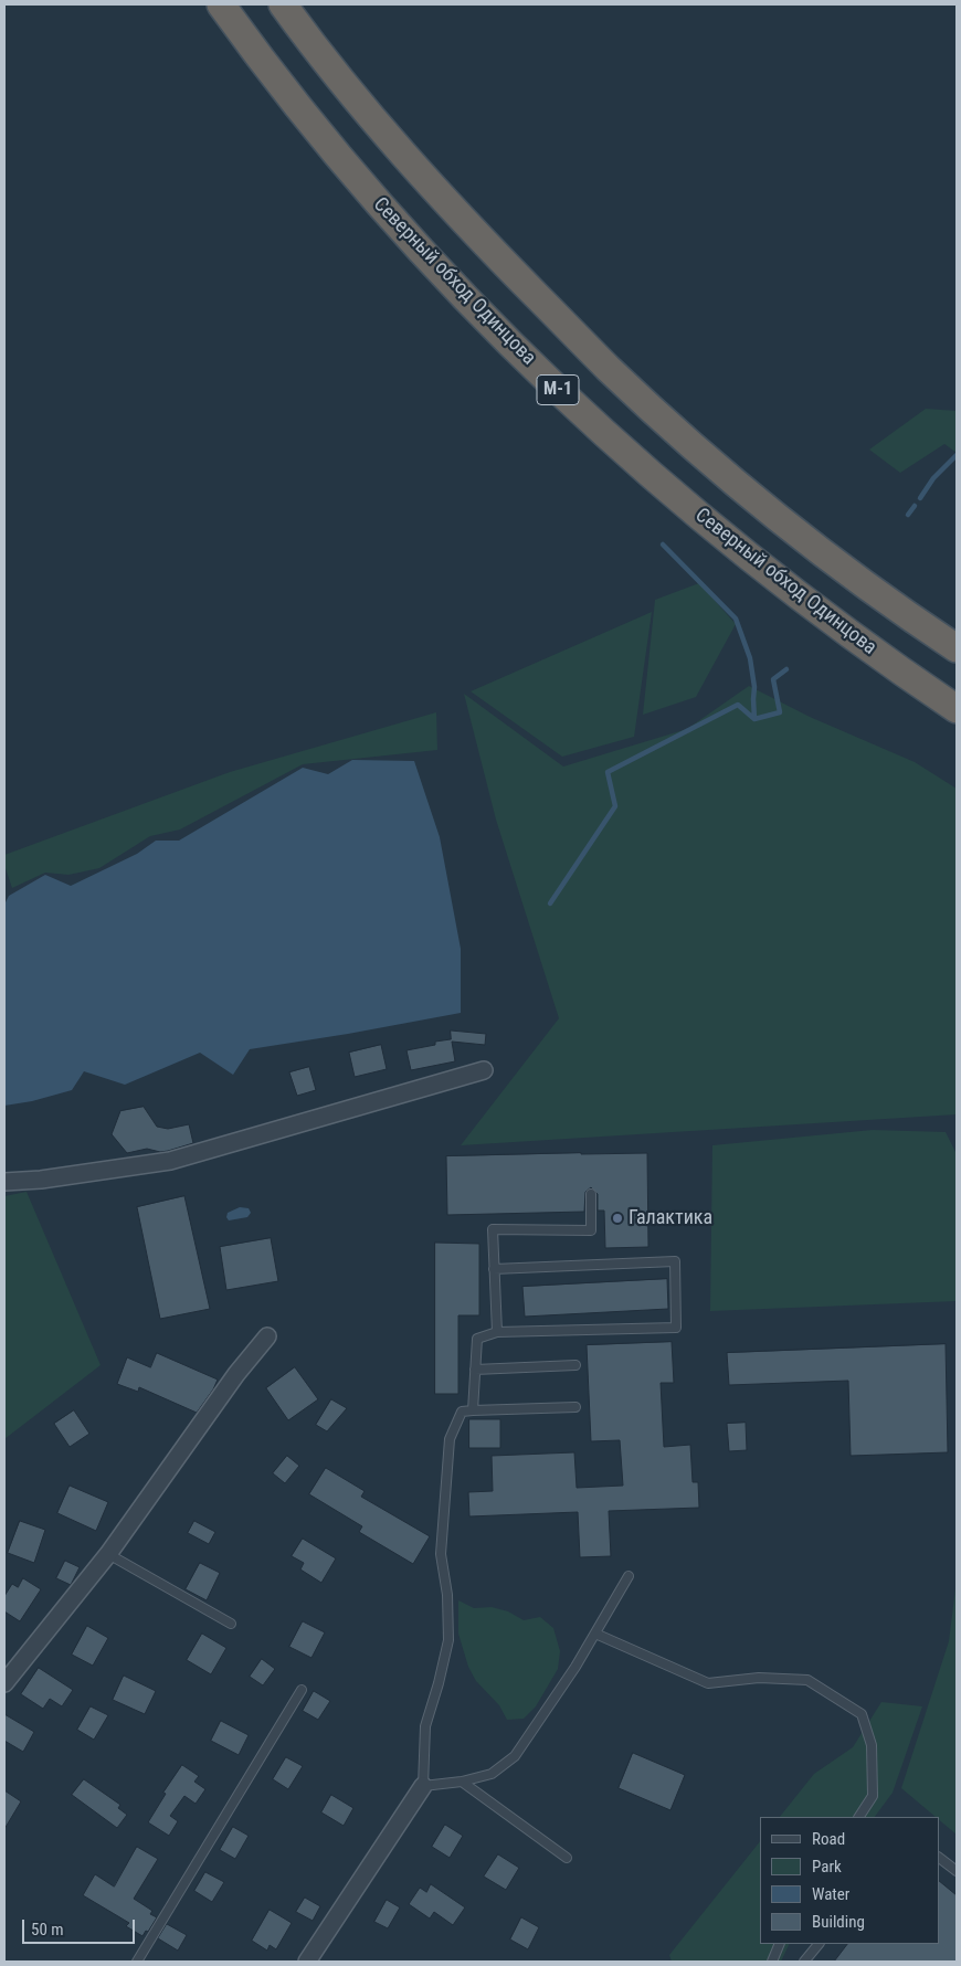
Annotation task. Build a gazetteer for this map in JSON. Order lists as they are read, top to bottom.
{
  "streets": {
    "highway": ["Северный обход Одинцова", "М-1"]
  },
  "places": ["Галактика"],
  "legend": [
    "Road",
    "Park",
    "Water",
    "Building"
  ],
  "scale_bar": "50 m"
}
